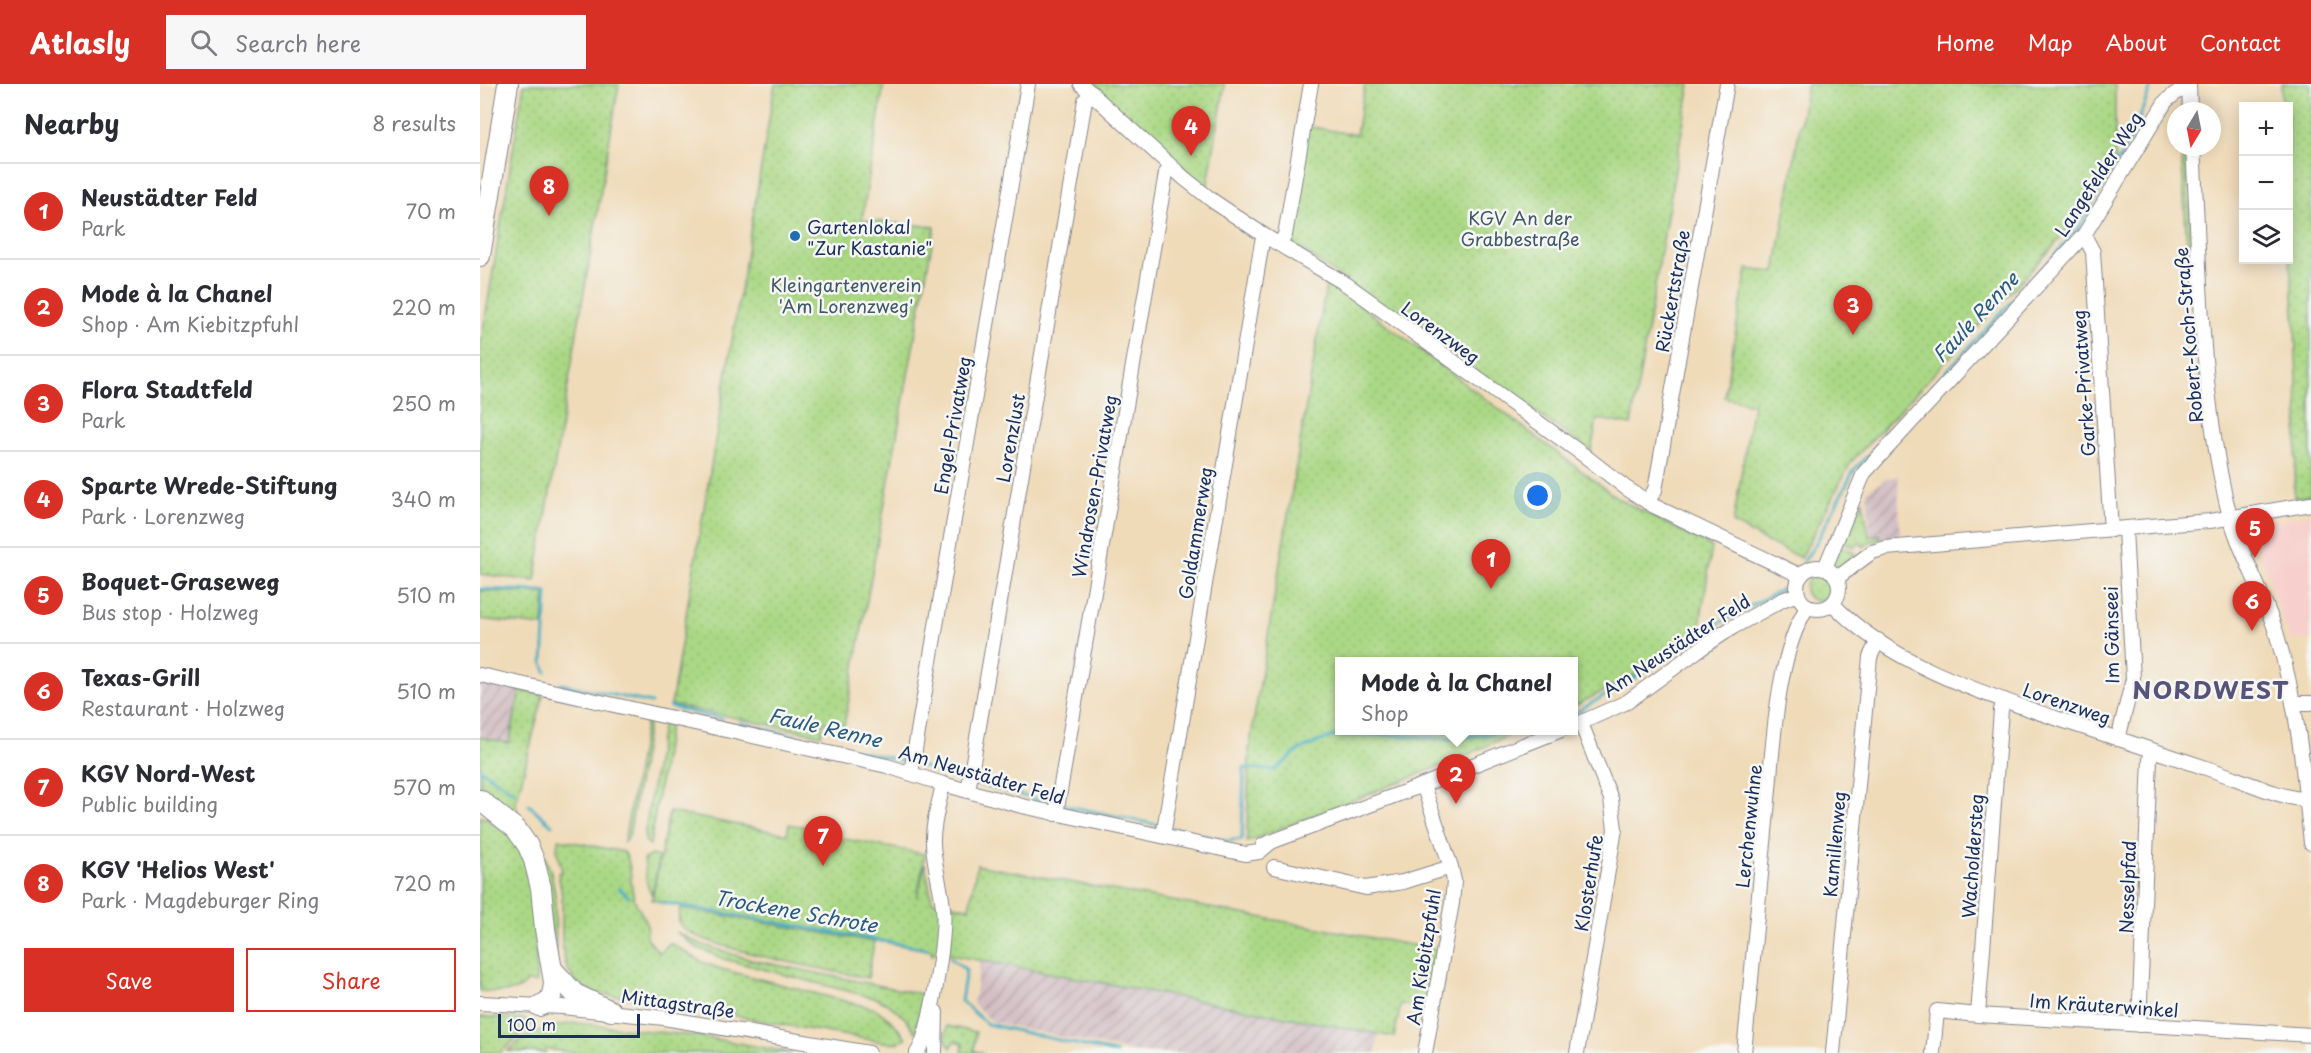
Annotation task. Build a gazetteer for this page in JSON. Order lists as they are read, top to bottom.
{
  "streets": {
    "street": [
      "Langefelder Weg",
      "Rückertstraße",
      "Lorenzweg",
      "Robert-Koch-Straße",
      "Garke-Privatweg",
      "Engel-Privatweg",
      "Lorenzlust",
      "Windrosen-Privatweg",
      "Goldammerweg",
      "Im Gänseei",
      "Am Neustädter Feld",
      "Lerchenwuhne",
      "Kamillenweg",
      "Wacholdersteg",
      "Klosterhufe",
      "Nesselpfad",
      "Am Kiebitzpfuhl",
      "Mittagstraße",
      "Im Kräuterwinkel"
    ]
  },
  "crossings": [
    ["Langefelder Weg", "Lorenzweg"],
    ["Langefelder Weg", "Garke-Privatweg"],
    ["Langefelder Weg", "Am Neustädter Feld"],
    ["Langefelder Weg", "Lerchenwuhne"],
    ["Rückertstraße", "Lorenzweg"],
    ["Lorenzweg", "Robert-Koch-Straße"],
    ["Lorenzweg", "Lorenzlust"],
    ["Lorenzweg", "Windrosen-Privatweg"],
    ["Lorenzweg", "Goldammerweg"],
    ["Lorenzweg", "Im Gänseei"],
    ["Lorenzweg", "Am Neustädter Feld"],
    ["Lorenzweg", "Lerchenwuhne"],
    ["Lorenzweg", "Kamillenweg"],
    ["Lorenzweg", "Wacholdersteg"],
    ["Lorenzweg", "Nesselpfad"],
    ["Garke-Privatweg", "Im Gänseei"],
    ["Engel-Privatweg", "Am Neustädter Feld"],
    ["Lorenzlust", "Am Neustädter Feld"],
    ["Windrosen-Privatweg", "Am Neustädter Feld"],
    ["Goldammerweg", "Am Neustädter Feld"],
    ["Am Neustädter Feld", "Lerchenwuhne"],
    ["Am Neustädter Feld", "Am Kiebitzpfuhl"],
    ["Wacholdersteg", "Im Kräuterwinkel"],
    ["Nesselpfad", "Im Kräuterwinkel"]
  ],
  "districts": ["NORDWEST"],
  "water": ["Faule Renne", "Trockene Schrote"],
  "parks": ["KGV An der Grabbestraße", "Kleingartenverein 'Am Lorenzweg'"],
  "places": ["Gartenlokal \"Zur Kastanie\""],
  "scale_bar": "100 m",
  "north": "bottom",
  "page": {
    "header": "Atlasly",
    "search": "Search here",
    "nav": [
      "Home",
      "Map",
      "About",
      "Contact"
    ],
    "heading": ["Nearby", "8 results"],
    "map_buttons": ["+", "−"],
    "pins": [
      "4",
      "8",
      "3",
      "5",
      "1",
      "6",
      "2",
      "7"
    ],
    "list": [
      {
        "mark": "1",
        "name": "Neustädter Feld",
        "note": "Park",
        "value": "70 m"
      },
      {
        "mark": "2",
        "name": "Mode à la Chanel",
        "note": "Shop · Am Kiebitzpfuhl",
        "value": "220 m"
      },
      {
        "mark": "3",
        "name": "Flora Stadtfeld",
        "note": "Park",
        "value": "250 m"
      },
      {
        "mark": "4",
        "name": "Sparte Wrede-Stiftung",
        "note": "Park · Lorenzweg",
        "value": "340 m"
      },
      {
        "mark": "5",
        "name": "Boquet-Graseweg",
        "note": "Bus stop · Holzweg",
        "value": "510 m"
      },
      {
        "mark": "6",
        "name": "Texas-Grill",
        "note": "Restaurant · Holzweg",
        "value": "510 m"
      },
      {
        "mark": "7",
        "name": "KGV Nord-West",
        "note": "Public building",
        "value": "570 m"
      },
      {
        "mark": "8",
        "name": "KGV 'Helios West'",
        "note": "Park · Magdeburger Ring",
        "value": "720 m"
      }
    ],
    "popup": ["Mode à la Chanel", "Shop"],
    "buttons": ["Save", "Share"],
    "scale": "100 m"
  }
}
